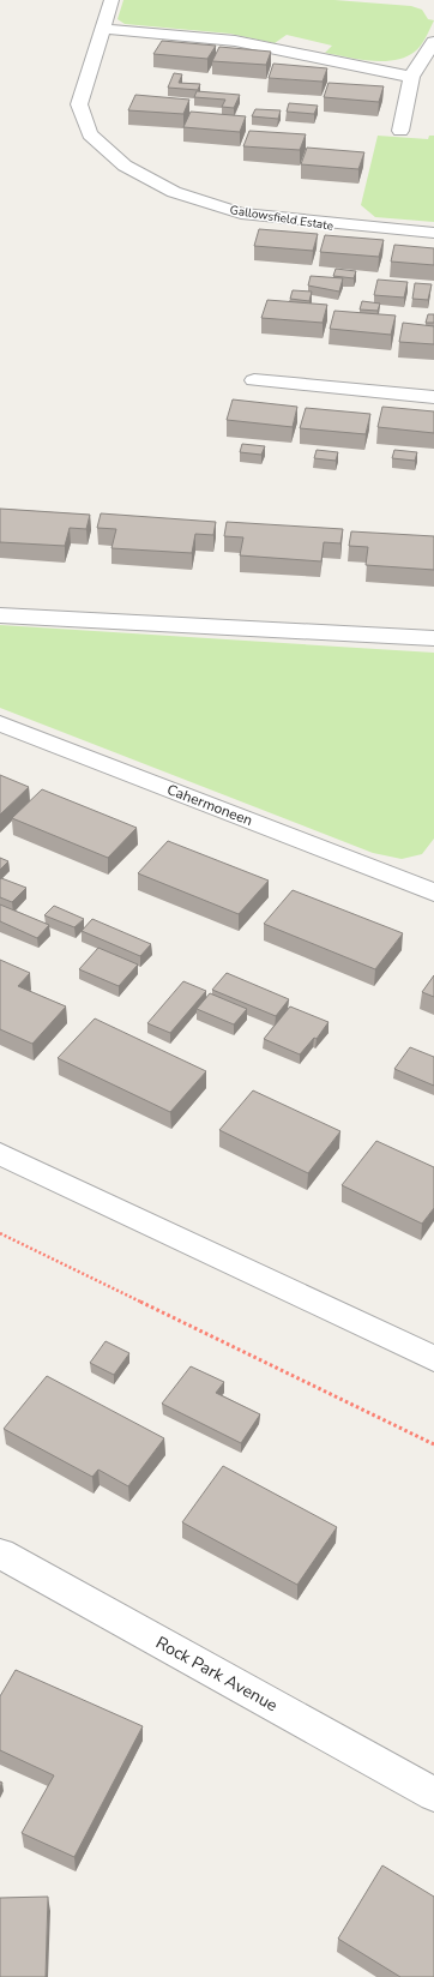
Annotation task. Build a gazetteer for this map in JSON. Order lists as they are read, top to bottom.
{
  "streets": {
    "street": ["Gallowsfield Estate", "Cahermoneen", "Rock Park Avenue"]
  }
}
